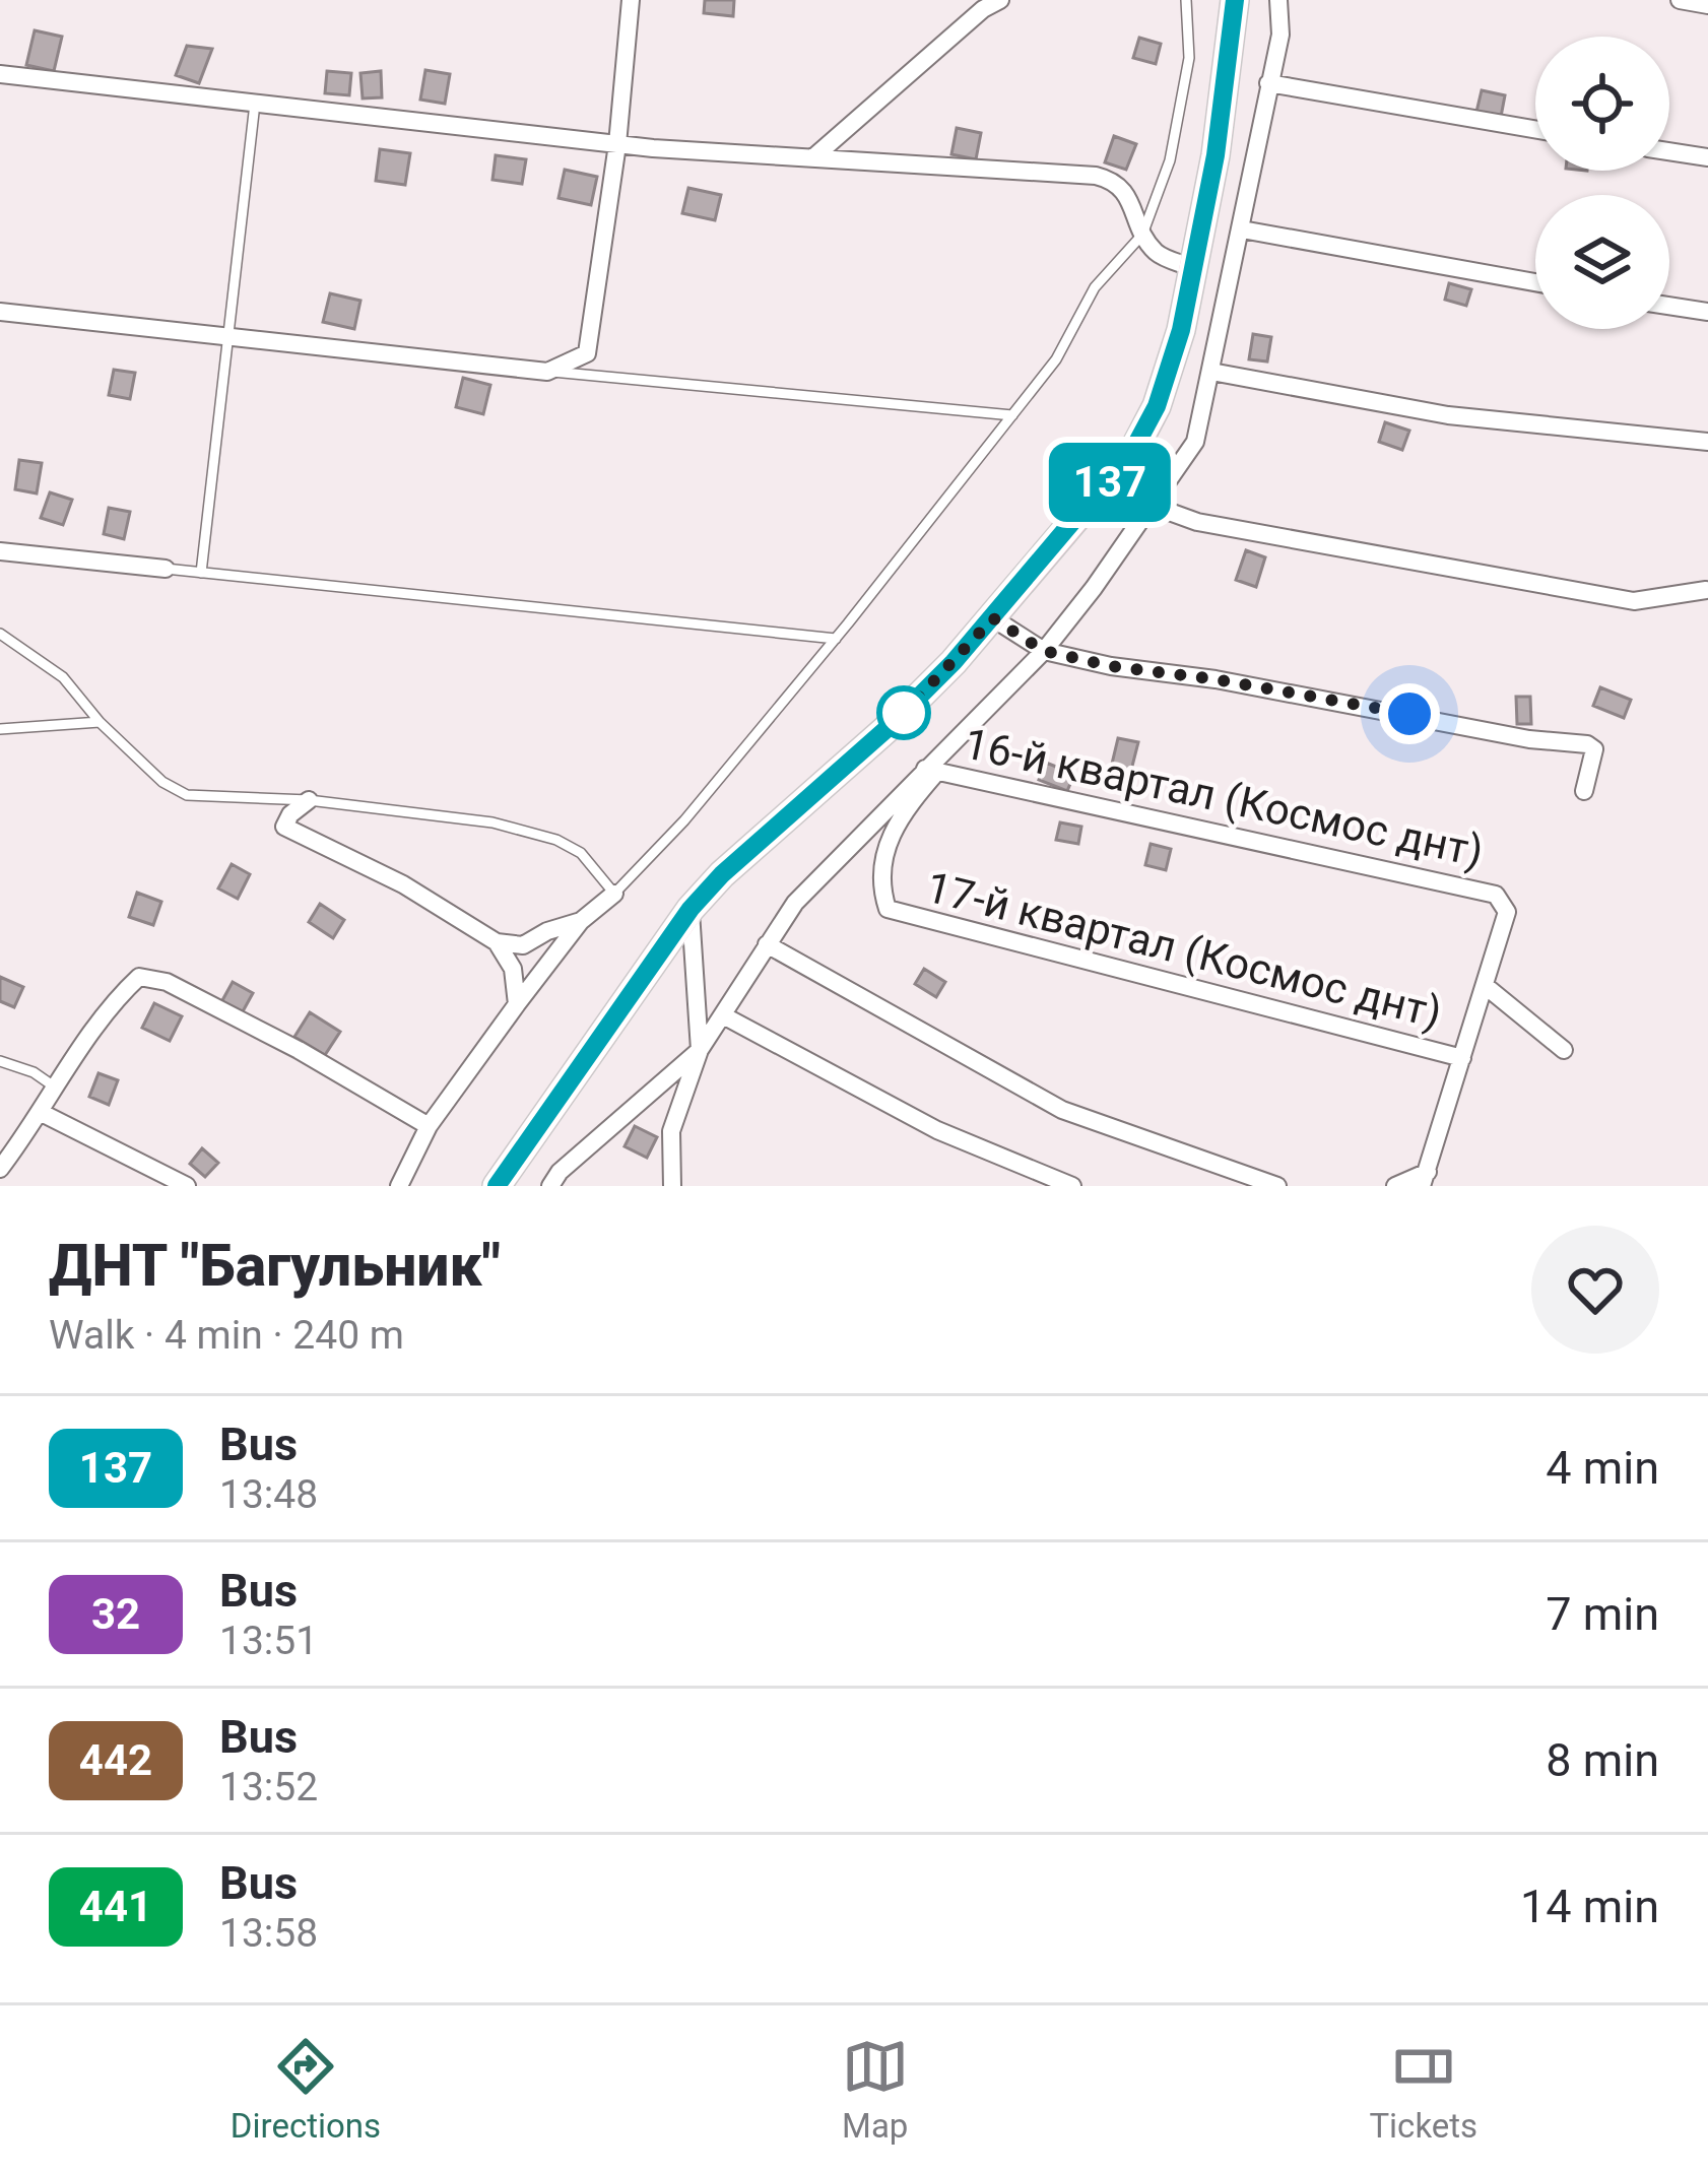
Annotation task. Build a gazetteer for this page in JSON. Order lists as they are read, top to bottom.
{
  "streets": {
    "street": ["16-й квартал (Космос днт)", "17-й квартал (Космос днт)"]
  },
  "crossings": [
    ["16-й квартал (Космос днт)", "17-й квартал (Космос днт)"]
  ],
  "lines": ["bus line 137"],
  "page": {
    "on_map": "137",
    "heading": ["ДНТ \"Багульник\"", "Walk · 4 min · 240 m"],
    "list": [
      {
        "mark": "137",
        "name": "Bus",
        "note": "13:48",
        "value": "4 min"
      },
      {
        "mark": "32",
        "name": "Bus",
        "note": "13:51",
        "value": "7 min"
      },
      {
        "mark": "442",
        "name": "Bus",
        "note": "13:52",
        "value": "8 min"
      },
      {
        "mark": "441",
        "name": "Bus",
        "note": "13:58",
        "value": "14 min"
      }
    ],
    "tabs": ["Directions", "Map", "Tickets"]
  }
}
